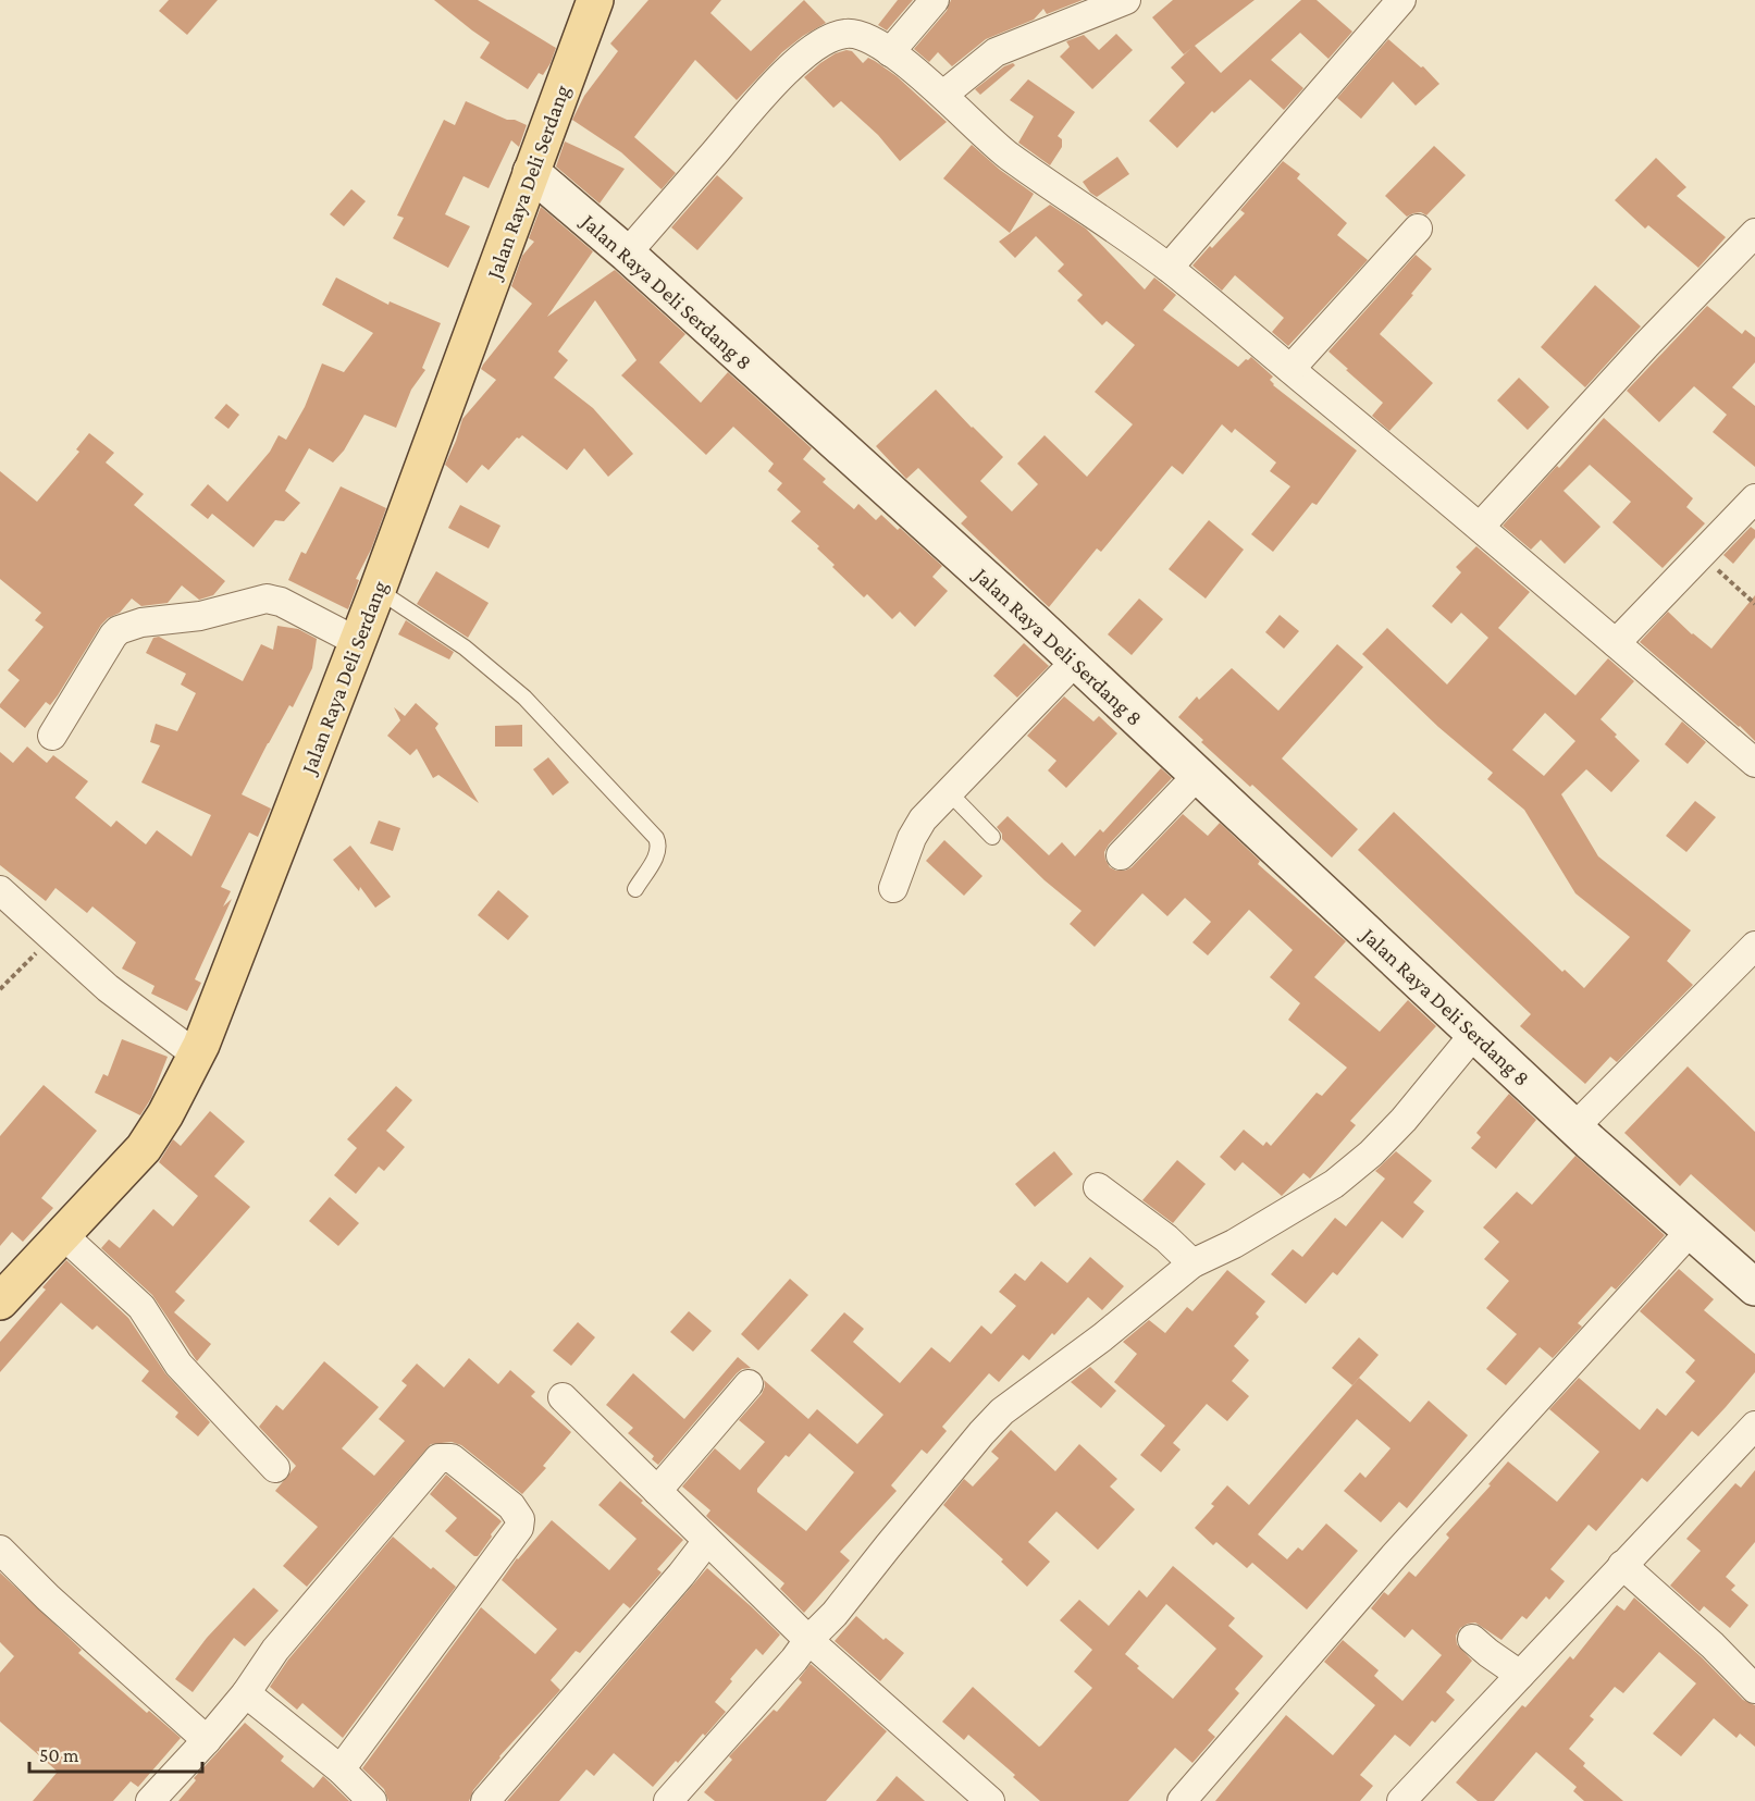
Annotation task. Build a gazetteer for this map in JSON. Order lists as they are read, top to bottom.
{
  "streets": {
    "main road": ["Jalan Raya Deli Serdang"],
    "street": ["Jalan Raya Deli Serdang 8"]
  },
  "crossings": [
    ["Jalan Raya Deli Serdang", "Jalan Raya Deli Serdang 8"]
  ],
  "scale_bar": "50 m"
}
